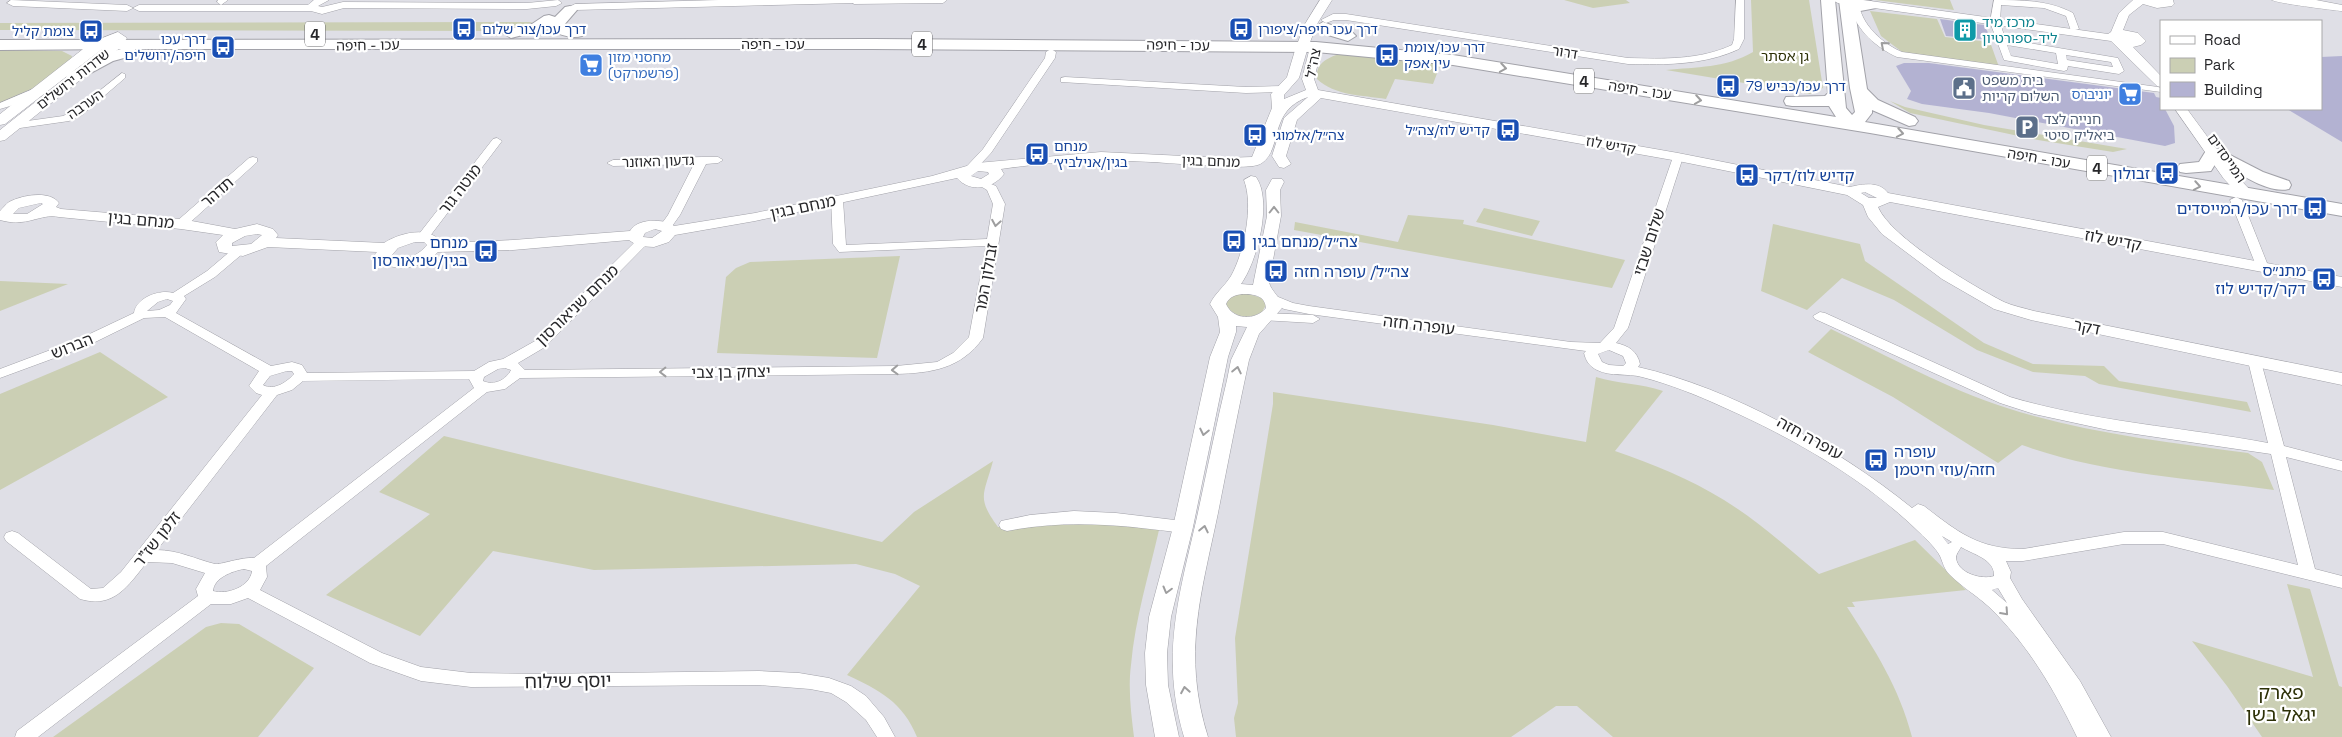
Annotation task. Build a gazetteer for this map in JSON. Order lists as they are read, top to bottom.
{
  "streets": {
    "highway": ["4", "עכו - חיפה"],
    "main road": ["שדרות ירושלים"],
    "street": [
      "דרור",
      "צה\"ל",
      "הערבה",
      "קדיש לוז",
      "המייסדים",
      "גדעון האוזנר",
      "מנחם בגין",
      "מוטה גור",
      "תדהר",
      "שלום שבזי",
      "זבולון המר",
      "מנחם שניאורסון",
      "עופרה חזה",
      "דקר",
      "הברוש",
      "יצחק בן צבי",
      "זלמן שז\"ר",
      "יוסף שילוח"
    ]
  },
  "crossings": [
    ["עכו - חיפה", "דרור"],
    ["עכו - חיפה", "צה\"ל"],
    ["עכו - חיפה", "שדרות ירושלים"],
    ["עכו - חיפה", "המייסדים"],
    ["דרור", "צה\"ל"],
    ["צה\"ל", "קדיש לוז"],
    ["צה\"ל", "מנחם בגין"],
    ["שדרות ירושלים", "הערבה"],
    ["קדיש לוז", "שלום שבזי"],
    ["גדעון האוזנר", "מנחם בגין"],
    ["מנחם בגין", "תדהר"],
    ["מנחם בגין", "זבולון המר"],
    ["מנחם בגין", "מנחם שניאורסון"],
    ["שלום שבזי", "עופרה חזה"],
    ["זבולון המר", "יצחק בן צבי"]
  ],
  "one_way": ["יצחק בן צבי"],
  "parks": ["גן אסתר", "פארק יגאל בשן"],
  "places": {
    "bus stop": [
      "דרך עכו/צור שלום",
      "דרך עכו חיפה/ציפורן",
      "צומת קליל",
      "דרך עכו חיפה/ירושלים",
      "דרך עכו/צומת עין אפק",
      "דרך עכו/כביש 79",
      "קדיש לוז/צה״ל",
      "צה״ל/אלמוגי",
      "מנחם בגין/אנילביץ׳",
      "זבולון",
      "קדיש לוז/דקר",
      "דרך עכו/המייסדים",
      "צה״ל/מנחם בגין",
      "מנחם בגין/שניאורסון",
      "צה״ל/ עופרה חזה",
      "מתנ״ס דקר/קדיש לוז",
      "עופרה חזה/עוזי חיטמן"
    ],
    "building": ["מרכז מיד ליד-ספורטיון"],
    "supermarket": ["מחסני מזון (פרשמרקט)", "יוניברס"],
    "public building": ["בית משפט השלום קריות"],
    "parking": ["חנייה לצד ביאליק סיטי"]
  },
  "legend": ["Road", "Park", "Building"]
}
